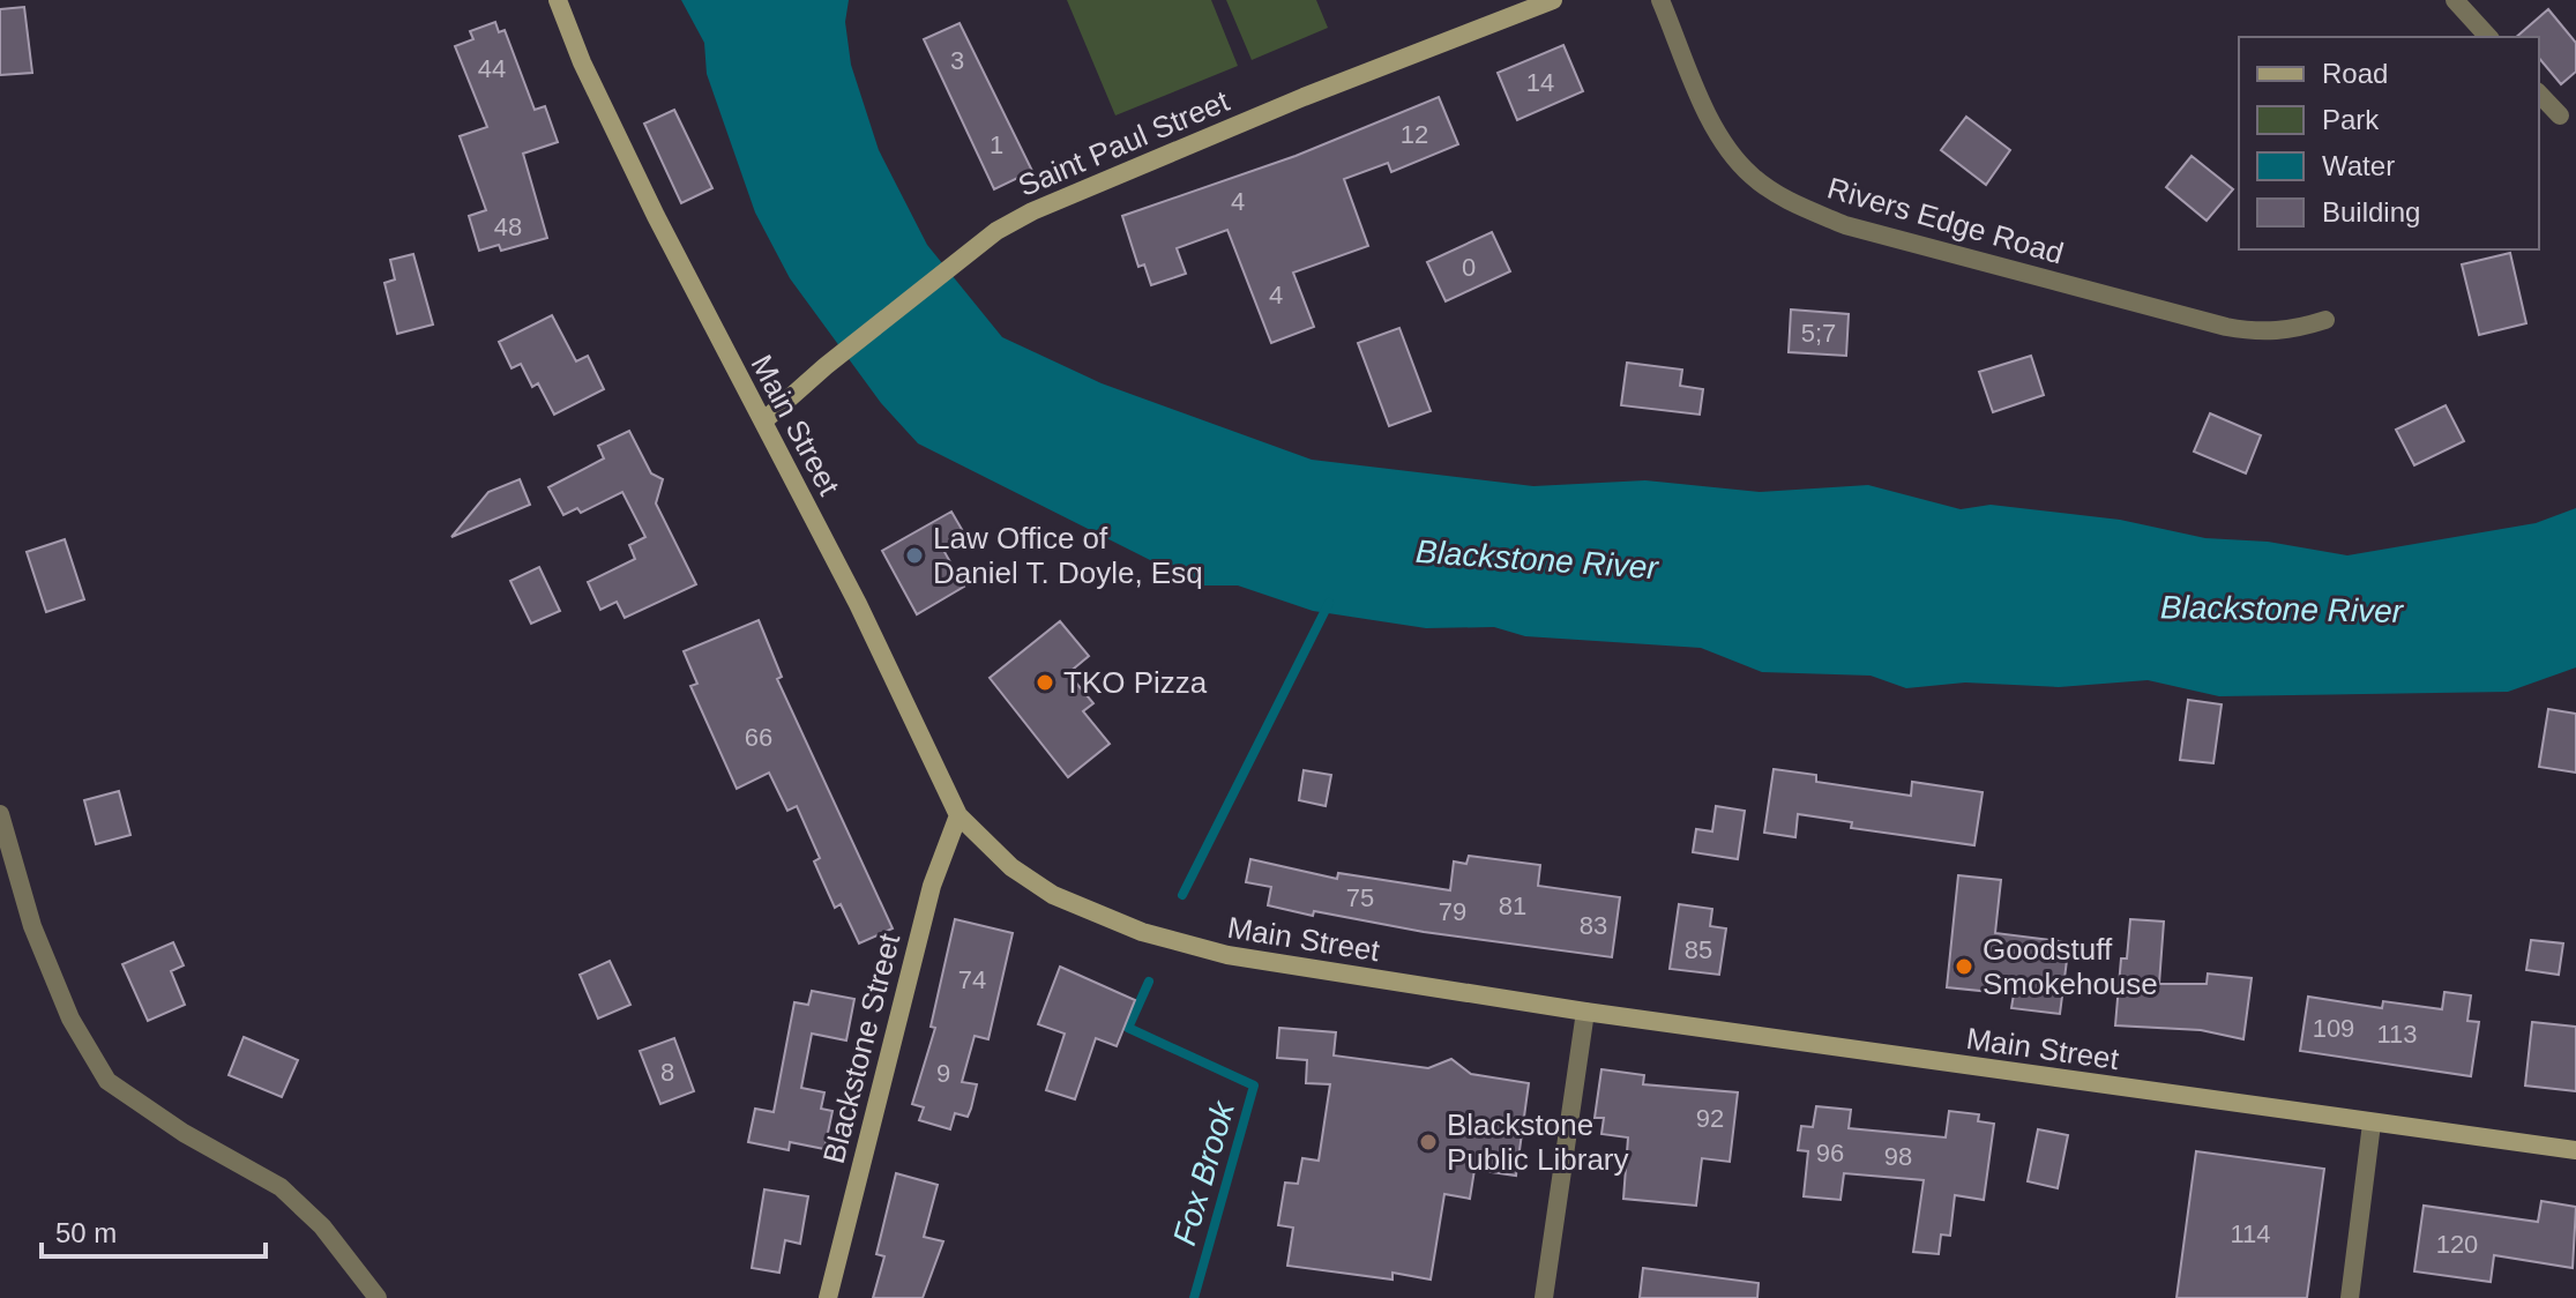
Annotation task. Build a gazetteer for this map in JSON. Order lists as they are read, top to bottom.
{
  "streets": {
    "main road": ["Saint Paul Street", "Main Street", "Blackstone Street"],
    "street": ["Rivers Edge Road"]
  },
  "crossings": [
    ["Saint Paul Street", "Main Street"],
    ["Main Street", "Blackstone Street"]
  ],
  "water": ["Blackstone River", "Fox Brook"],
  "places": [
    "Law Office of Daniel T. Doyle, Esq",
    "TKO Pizza",
    "Goodstuff Smokehouse",
    "Blackstone Public Library"
  ],
  "house_numbers": [
    "3",
    "44",
    "14",
    "12",
    "1",
    "4",
    "48",
    "0",
    "4",
    "5;7",
    "66",
    "75",
    "81",
    "79",
    "83",
    "85",
    "74",
    "109",
    "113",
    "8",
    "9",
    "92",
    "96",
    "98",
    "114",
    "120"
  ],
  "legend": [
    "Road",
    "Park",
    "Water",
    "Building"
  ],
  "scale_bar": "50 m"
}
